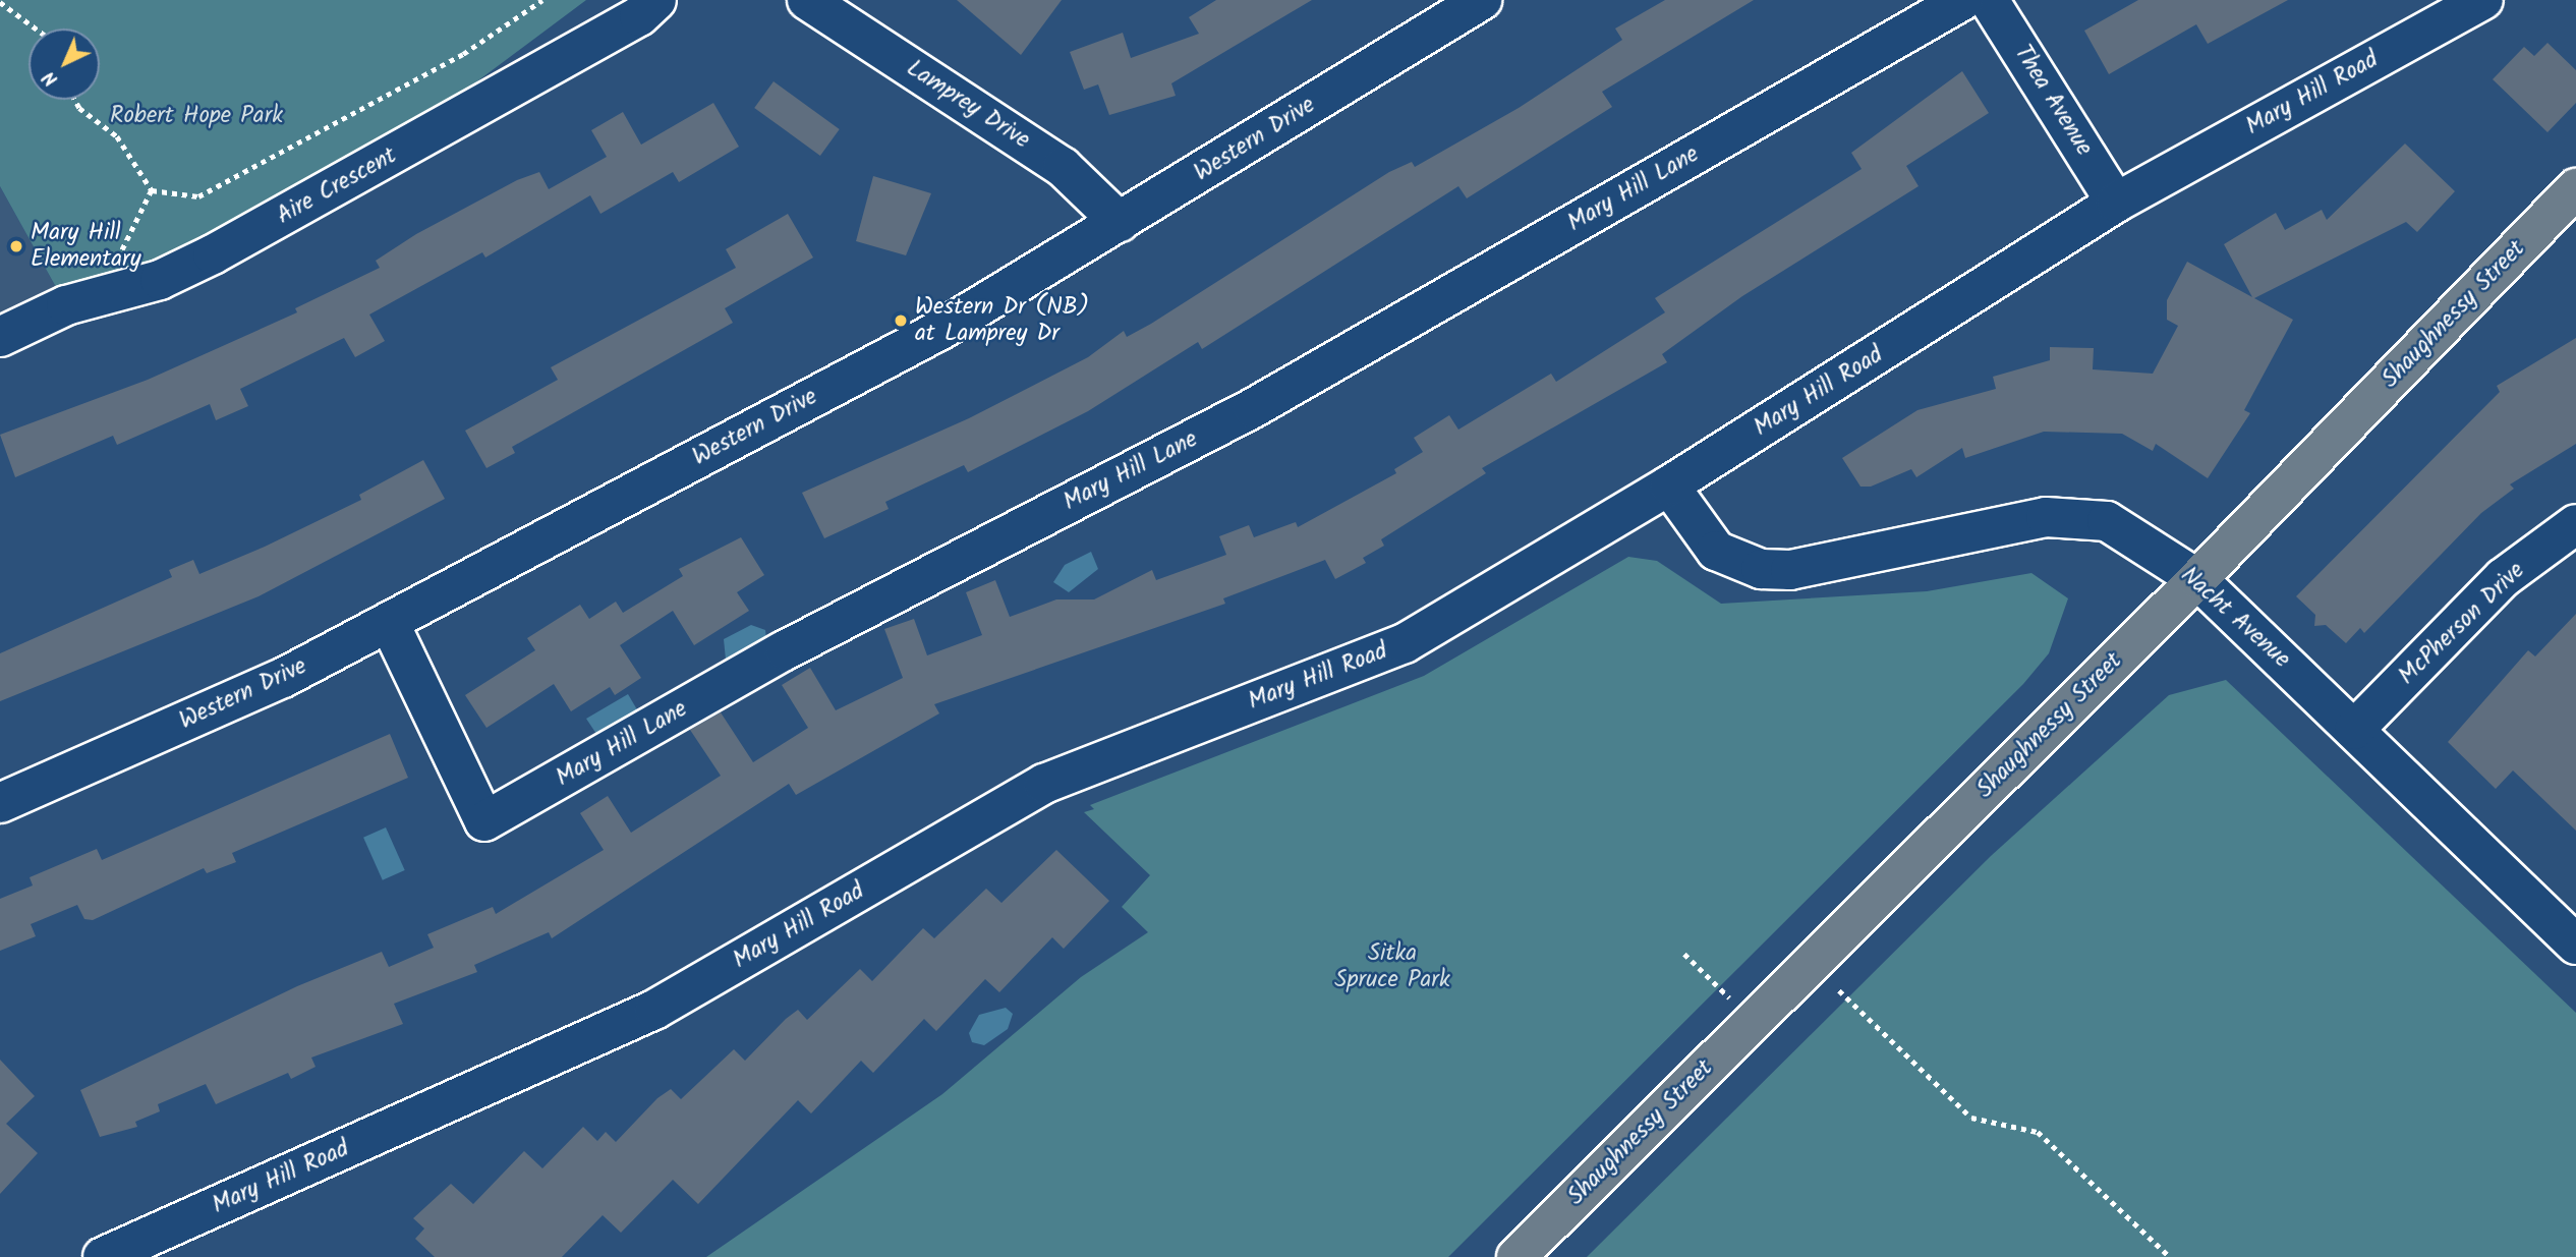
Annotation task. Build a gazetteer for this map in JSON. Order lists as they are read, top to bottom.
{
  "streets": {
    "main road": ["Shaughnessy Street"],
    "street": [
      "Mary Hill Road",
      "Thea Avenue",
      "Lamprey Drive",
      "Western Drive",
      "Aire Crescent",
      "Mary Hill Lane",
      "Nacht Avenue",
      "McPherson Drive"
    ]
  },
  "crossings": [
    ["Mary Hill Road", "Thea Avenue"],
    ["Mary Hill Road", "Nacht Avenue"],
    ["Lamprey Drive", "Western Drive"],
    ["Western Drive", "Mary Hill Lane"],
    ["Shaughnessy Street", "Nacht Avenue"],
    ["Nacht Avenue", "McPherson Drive"]
  ],
  "parks": ["Robert Hope Park", "Sitka Spruce Park"],
  "places": ["Mary Hill Elementary", "Western Dr (NB) at Lamprey Dr"],
  "north": "bottom left"
}
